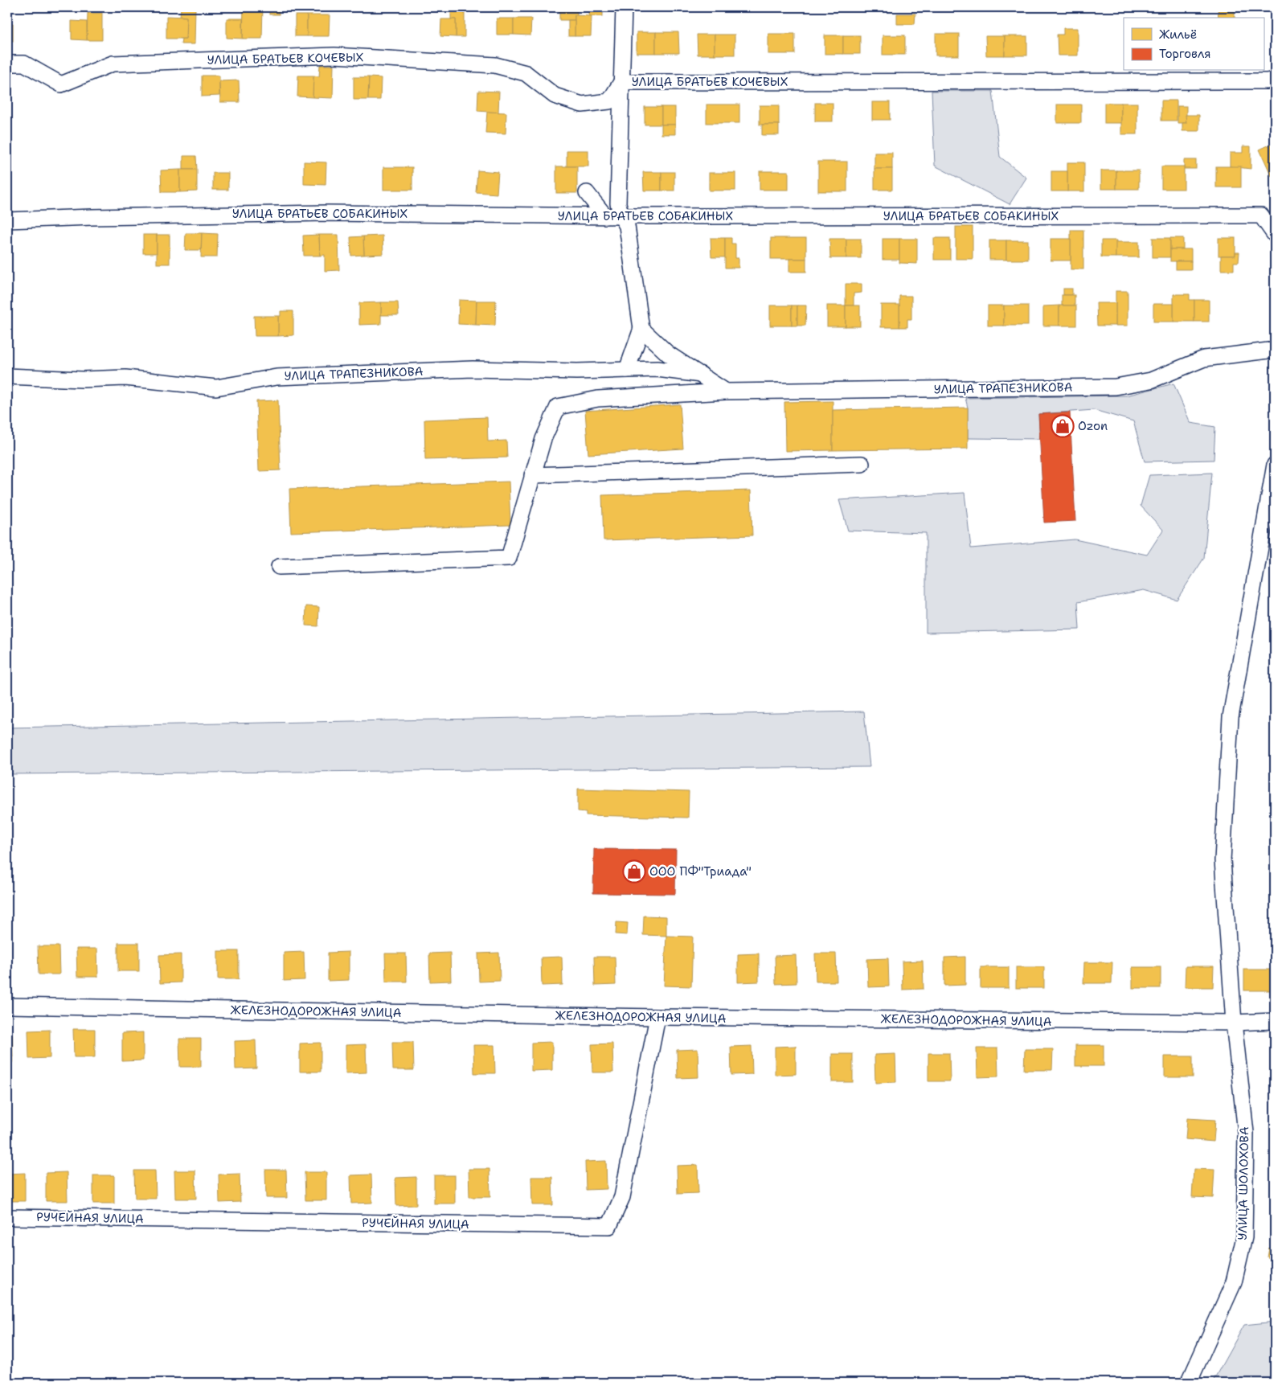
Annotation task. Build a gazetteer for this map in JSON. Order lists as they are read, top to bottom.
{
  "streets": {
    "street": [
      "УЛИЦА БРАТЬЕВ КОЧЕВЫХ",
      "УЛИЦА БРАТЬЕВ СОБАКИНЫХ",
      "УЛИЦА ТРАПЕЗНИКОВА",
      "ЖЕЛЕЗНОДОРОЖНАЯ УЛИЦА",
      "УЛИЦА ШОЛОХОВА",
      "РУЧЕЙНАЯ УЛИЦА"
    ]
  },
  "crossings": [
    ["ЖЕЛЕЗНОДОРОЖНАЯ УЛИЦА", "УЛИЦА ШОЛОХОВА"],
    ["ЖЕЛЕЗНОДОРОЖНАЯ УЛИЦА", "РУЧЕЙНАЯ УЛИЦА"]
  ],
  "places": {
    "shop": ["Ozon", "ООО ПФ\"Триада\""]
  },
  "legend": ["Жильё", "Торговля"]
}
